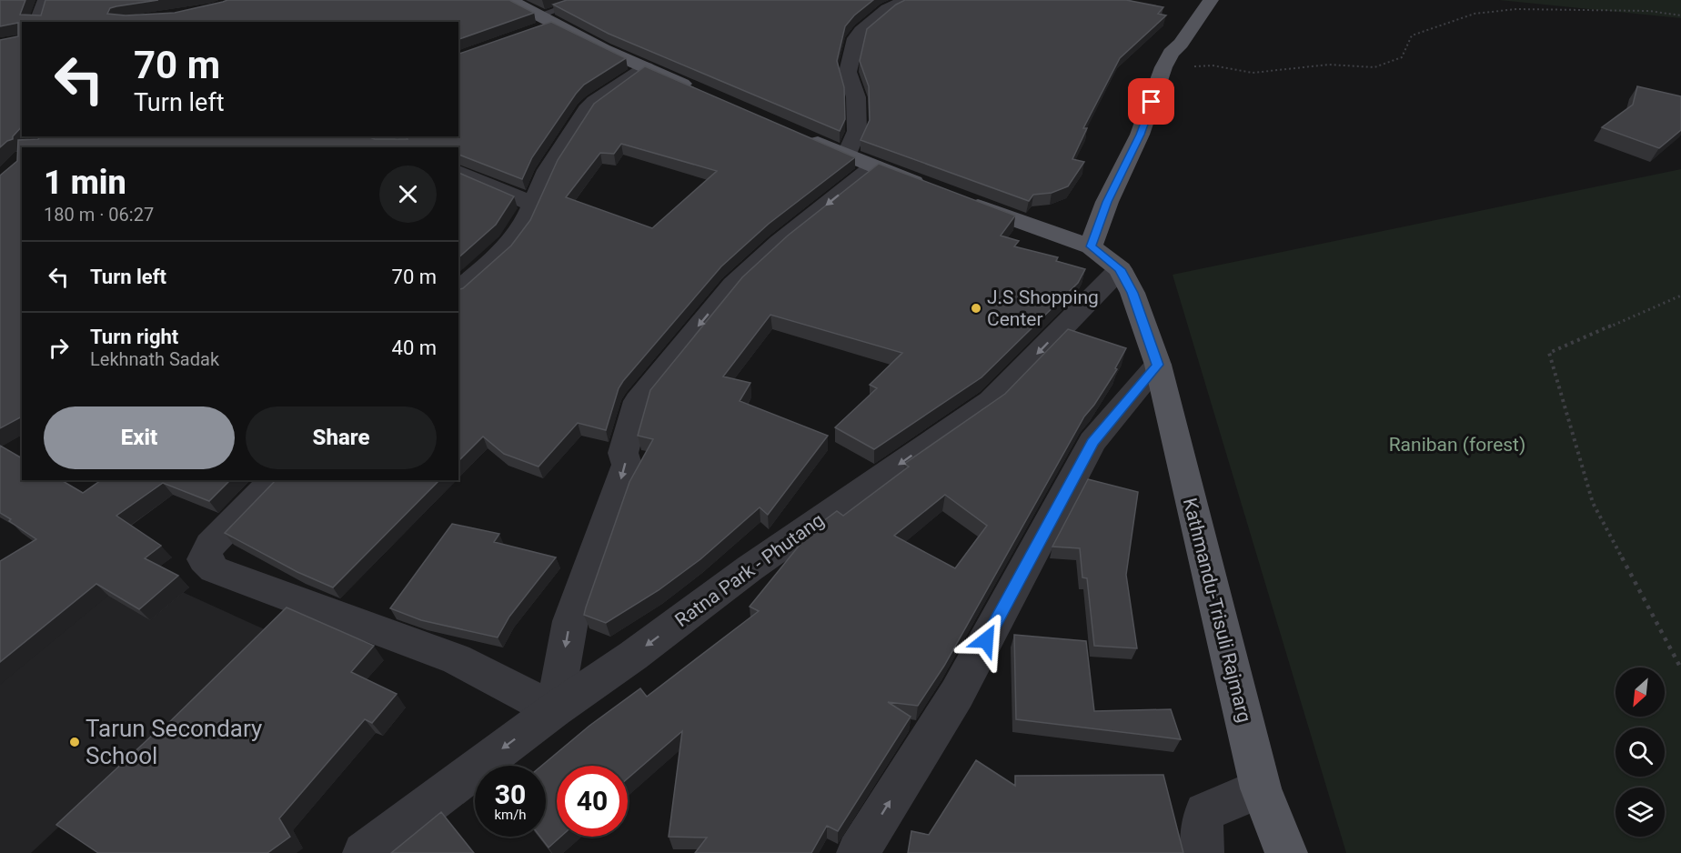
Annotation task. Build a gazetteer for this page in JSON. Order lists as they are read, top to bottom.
{
  "streets": {
    "main road": ["Kathmandu-Trisuli Rajmarg"],
    "street": ["Ratna Park - Phutang"]
  },
  "crossings": [
    ["Ratna Park - Phutang", "Kathmandu-Trisuli Rajmarg"]
  ],
  "parks": ["Raniban (forest)"],
  "places": ["J.S Shopping Center", "Tarun Secondary School"],
  "north": "bottom left",
  "page": {
    "turn": ["70 m", "Turn left"],
    "heading": ["1 min", "180 m · 06:27"],
    "list": [
      {
        "name": "Turn left",
        "value": "70 m"
      },
      {
        "name": "Turn right",
        "note": "Lekhnath Sadak",
        "value": "40 m"
      }
    ],
    "buttons": ["Exit", "Share"],
    "speed": "30 km/h",
    "limit": "40"
  }
}
